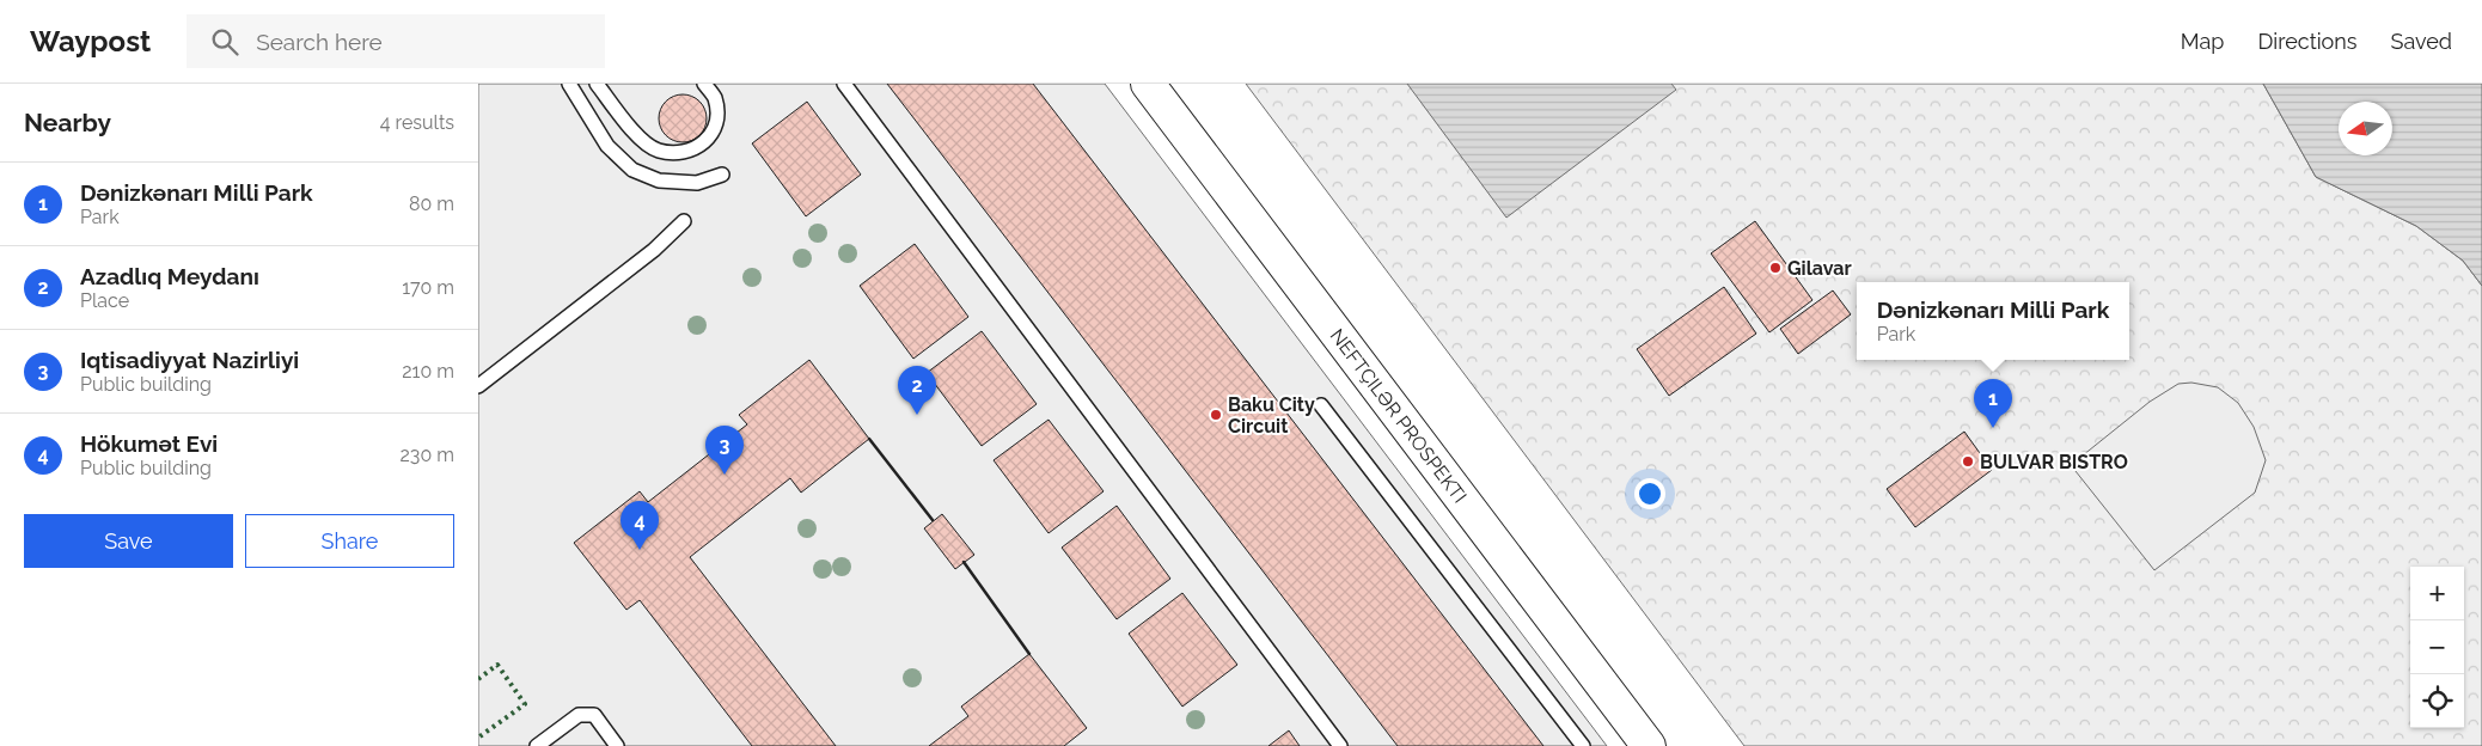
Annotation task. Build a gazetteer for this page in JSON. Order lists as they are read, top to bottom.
{
  "streets": {
    "highway": ["NEFTÇILƏR PROSPEKTI"]
  },
  "places": ["Gilavar", "Baku City Circuit", "BULVAR BISTRO"],
  "north": "left",
  "page": {
    "header": "Waypost",
    "search": "Search here",
    "nav": ["Map", "Directions", "Saved"],
    "heading": ["Nearby", "4 results"],
    "list": [
      {
        "mark": "1",
        "name": "Dənizkənarı Milli Park",
        "note": "Park",
        "value": "80 m"
      },
      {
        "mark": "2",
        "name": "Azadlıq Meydanı",
        "note": "Place",
        "value": "170 m"
      },
      {
        "mark": "3",
        "name": "Iqtisadiyyat Nazirliyi",
        "note": "Public building",
        "value": "210 m"
      },
      {
        "mark": "4",
        "name": "Hökumət Evi",
        "note": "Public building",
        "value": "230 m"
      }
    ],
    "popup": ["Dənizkənarı Milli Park", "Park"],
    "pins": [
      "2",
      "1",
      "3",
      "4"
    ],
    "buttons": ["Save", "Share"],
    "map_buttons": ["+", "−"]
  }
}
